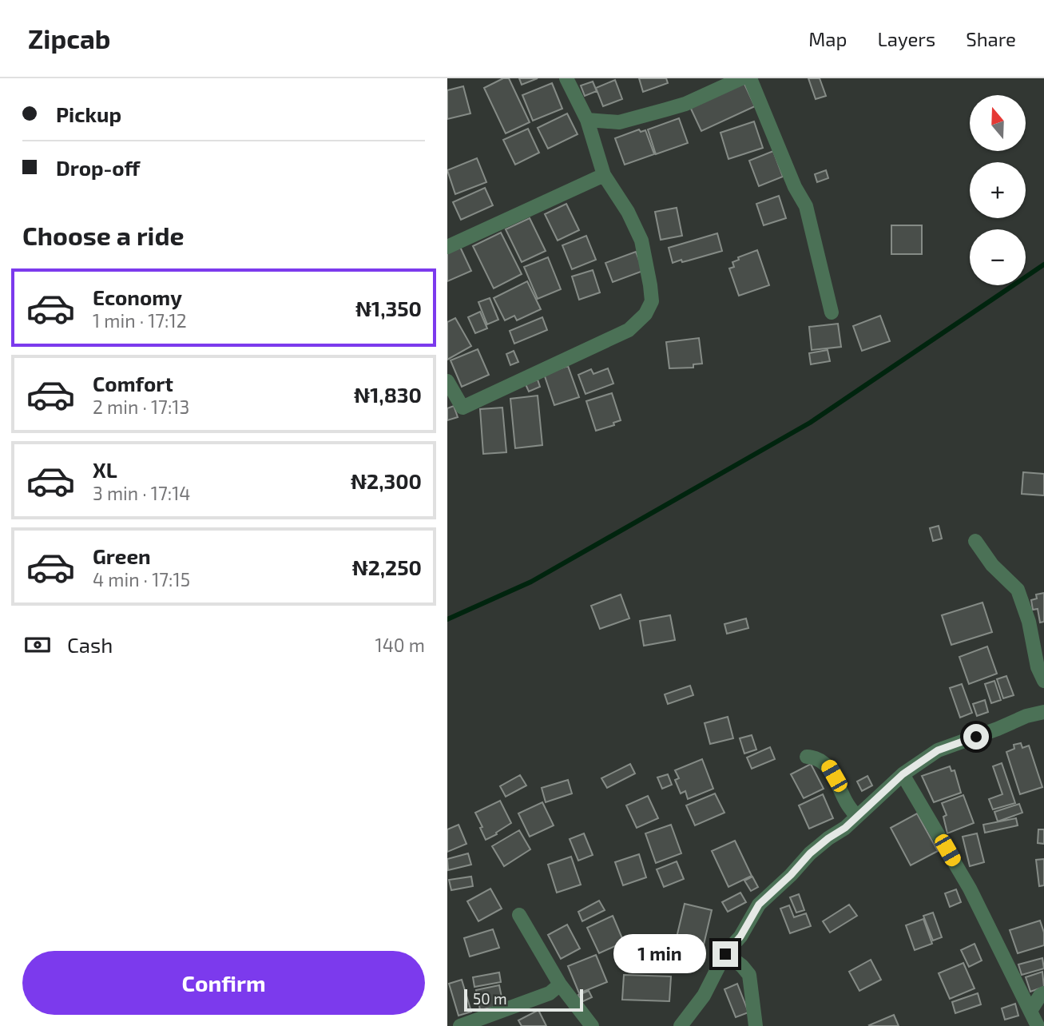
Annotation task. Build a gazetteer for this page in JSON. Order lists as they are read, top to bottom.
{
  "scale_bar": "50 m",
  "north": "top",
  "page": {
    "header": "Zipcab",
    "nav": ["Map", "Layers", "Share"],
    "banner": ["Pickup", "Drop-off"],
    "map_buttons": ["+", "−"],
    "heading": "Choose a ride",
    "list": [
      {
        "name": "Economy",
        "note": "1 min · 17:12",
        "value": "₦1,350"
      },
      {
        "name": "Comfort",
        "note": "2 min · 17:13",
        "value": "₦1,830"
      },
      {
        "name": "XL",
        "note": "3 min · 17:14",
        "value": "₦2,300"
      },
      {
        "name": "Green",
        "note": "4 min · 17:15",
        "value": "₦2,250"
      }
    ],
    "pay": ["Cash", "140 m"],
    "bubble": "1 min",
    "buttons": "Confirm",
    "scale": "50 m"
  }
}
